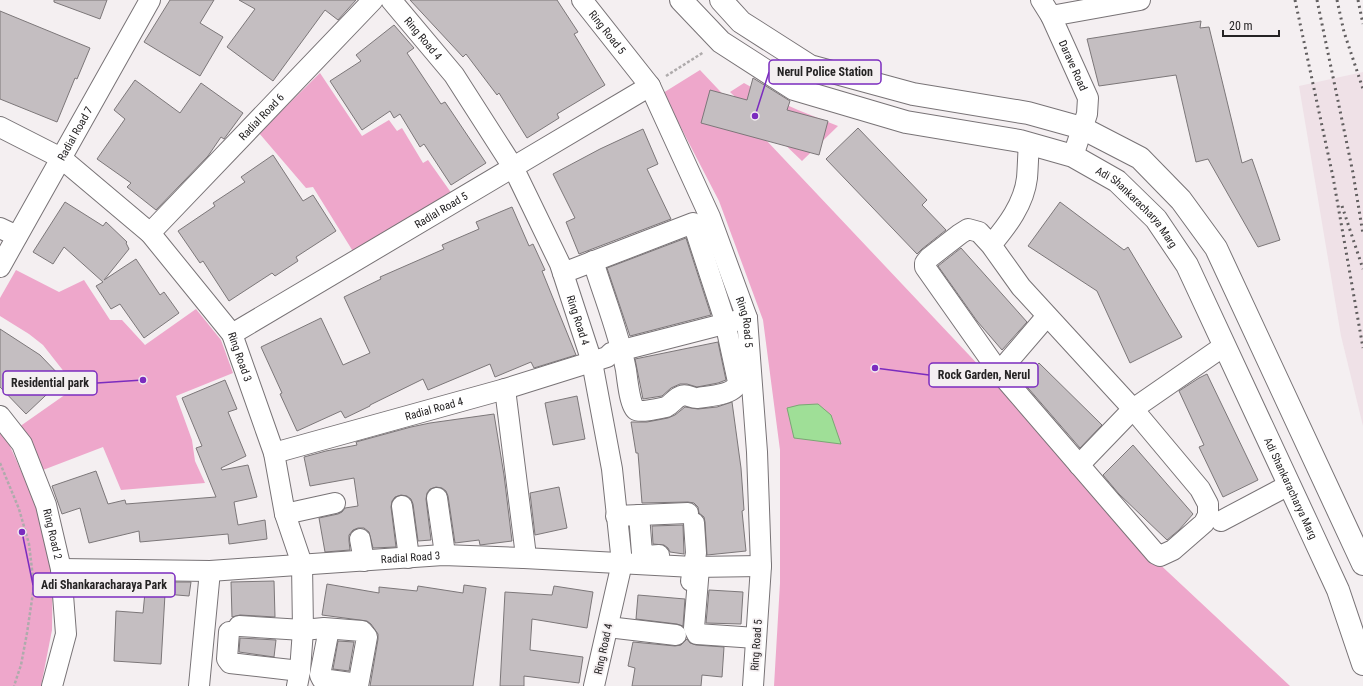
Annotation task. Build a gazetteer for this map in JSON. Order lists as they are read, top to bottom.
{
  "streets": {
    "main road": ["Adi Shankaracharya Marg"],
    "street": [
      "Ring Road 5",
      "Ring Road 4",
      "Darave Road",
      "Radial Road 6",
      "Radial Road 7",
      "Radial Road 5",
      "Ring Road 3",
      "Radial Road 4",
      "Ring Road 2",
      "Radial Road 3"
    ]
  },
  "crossings": [
    ["Ring Road 5", "Radial Road 5"],
    ["Ring Road 5", "Radial Road 4"],
    ["Ring Road 5", "Radial Road 3"],
    ["Ring Road 4", "Radial Road 5"],
    ["Ring Road 4", "Radial Road 4"],
    ["Ring Road 4", "Radial Road 3"],
    ["Darave Road", "Adi Shankaracharya Marg"],
    ["Radial Road 6", "Ring Road 3"],
    ["Radial Road 7", "Ring Road 3"],
    ["Radial Road 5", "Ring Road 3"],
    ["Ring Road 3", "Radial Road 4"],
    ["Ring Road 3", "Radial Road 3"],
    ["Ring Road 2", "Radial Road 3"]
  ],
  "places": [
    "Nerul Police Station",
    "Rock Garden, Nerul",
    "Residential park",
    "Adi Shankaracharaya Park"
  ],
  "scale_bar": "20 m"
}
